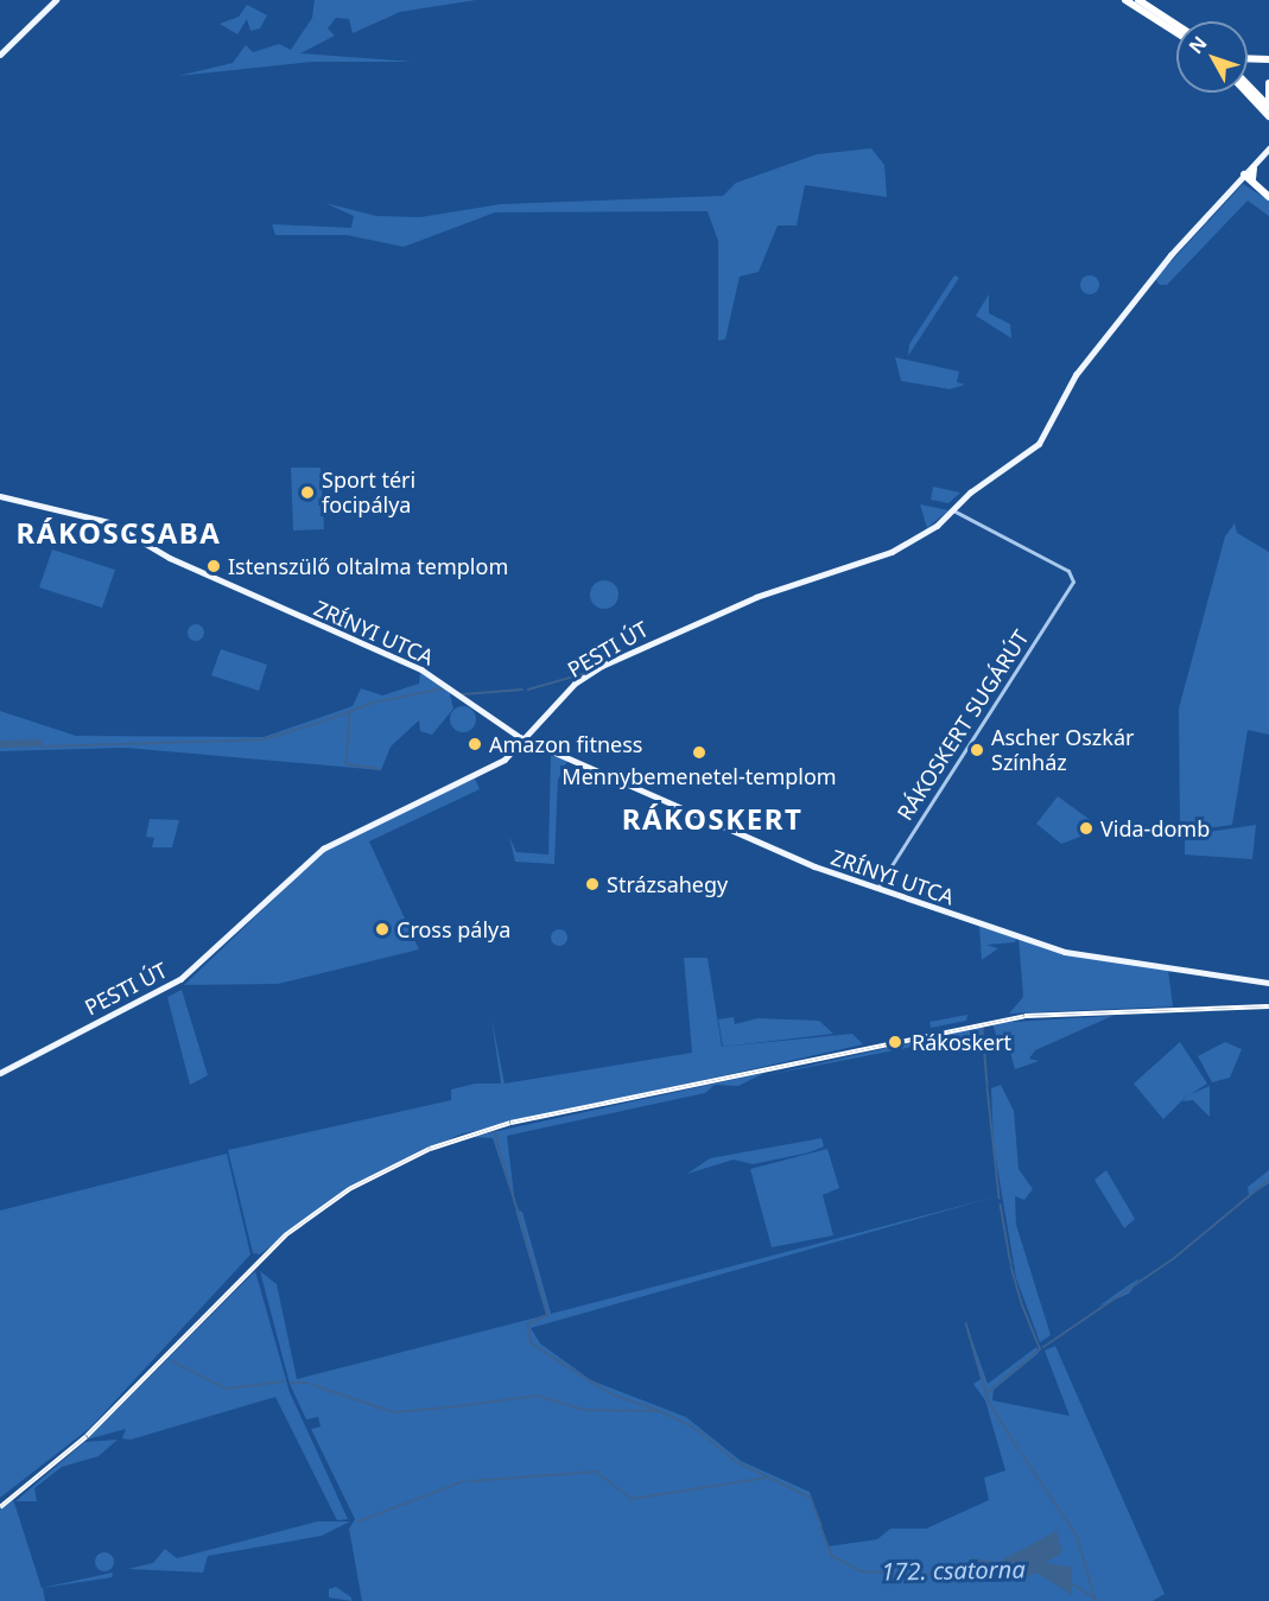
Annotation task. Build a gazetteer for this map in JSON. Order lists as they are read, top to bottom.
{
  "streets": {
    "main road": ["ZRÍNYI UTCA", "PESTI ÚT"],
    "street": ["RÁKOSKERT SUGÁRÚT"]
  },
  "crossings": [
    ["ZRÍNYI UTCA", "PESTI ÚT"],
    ["ZRÍNYI UTCA", "RÁKOSKERT SUGÁRÚT"],
    ["PESTI ÚT", "RÁKOSKERT SUGÁRÚT"]
  ],
  "districts": ["RÁKOSCSABA", "RÁKOSKERT"],
  "water": ["172. csatorna"],
  "places": [
    "Sport téri focipálya",
    "Istenszülő oltalma templom",
    "Amazon fitness",
    "Ascher Oszkár Színház",
    "Mennybemenetel-templom",
    "Vida-domb",
    "Strázsahegy",
    "Cross pálya",
    "Rákoskert"
  ],
  "north": "top left"
}
